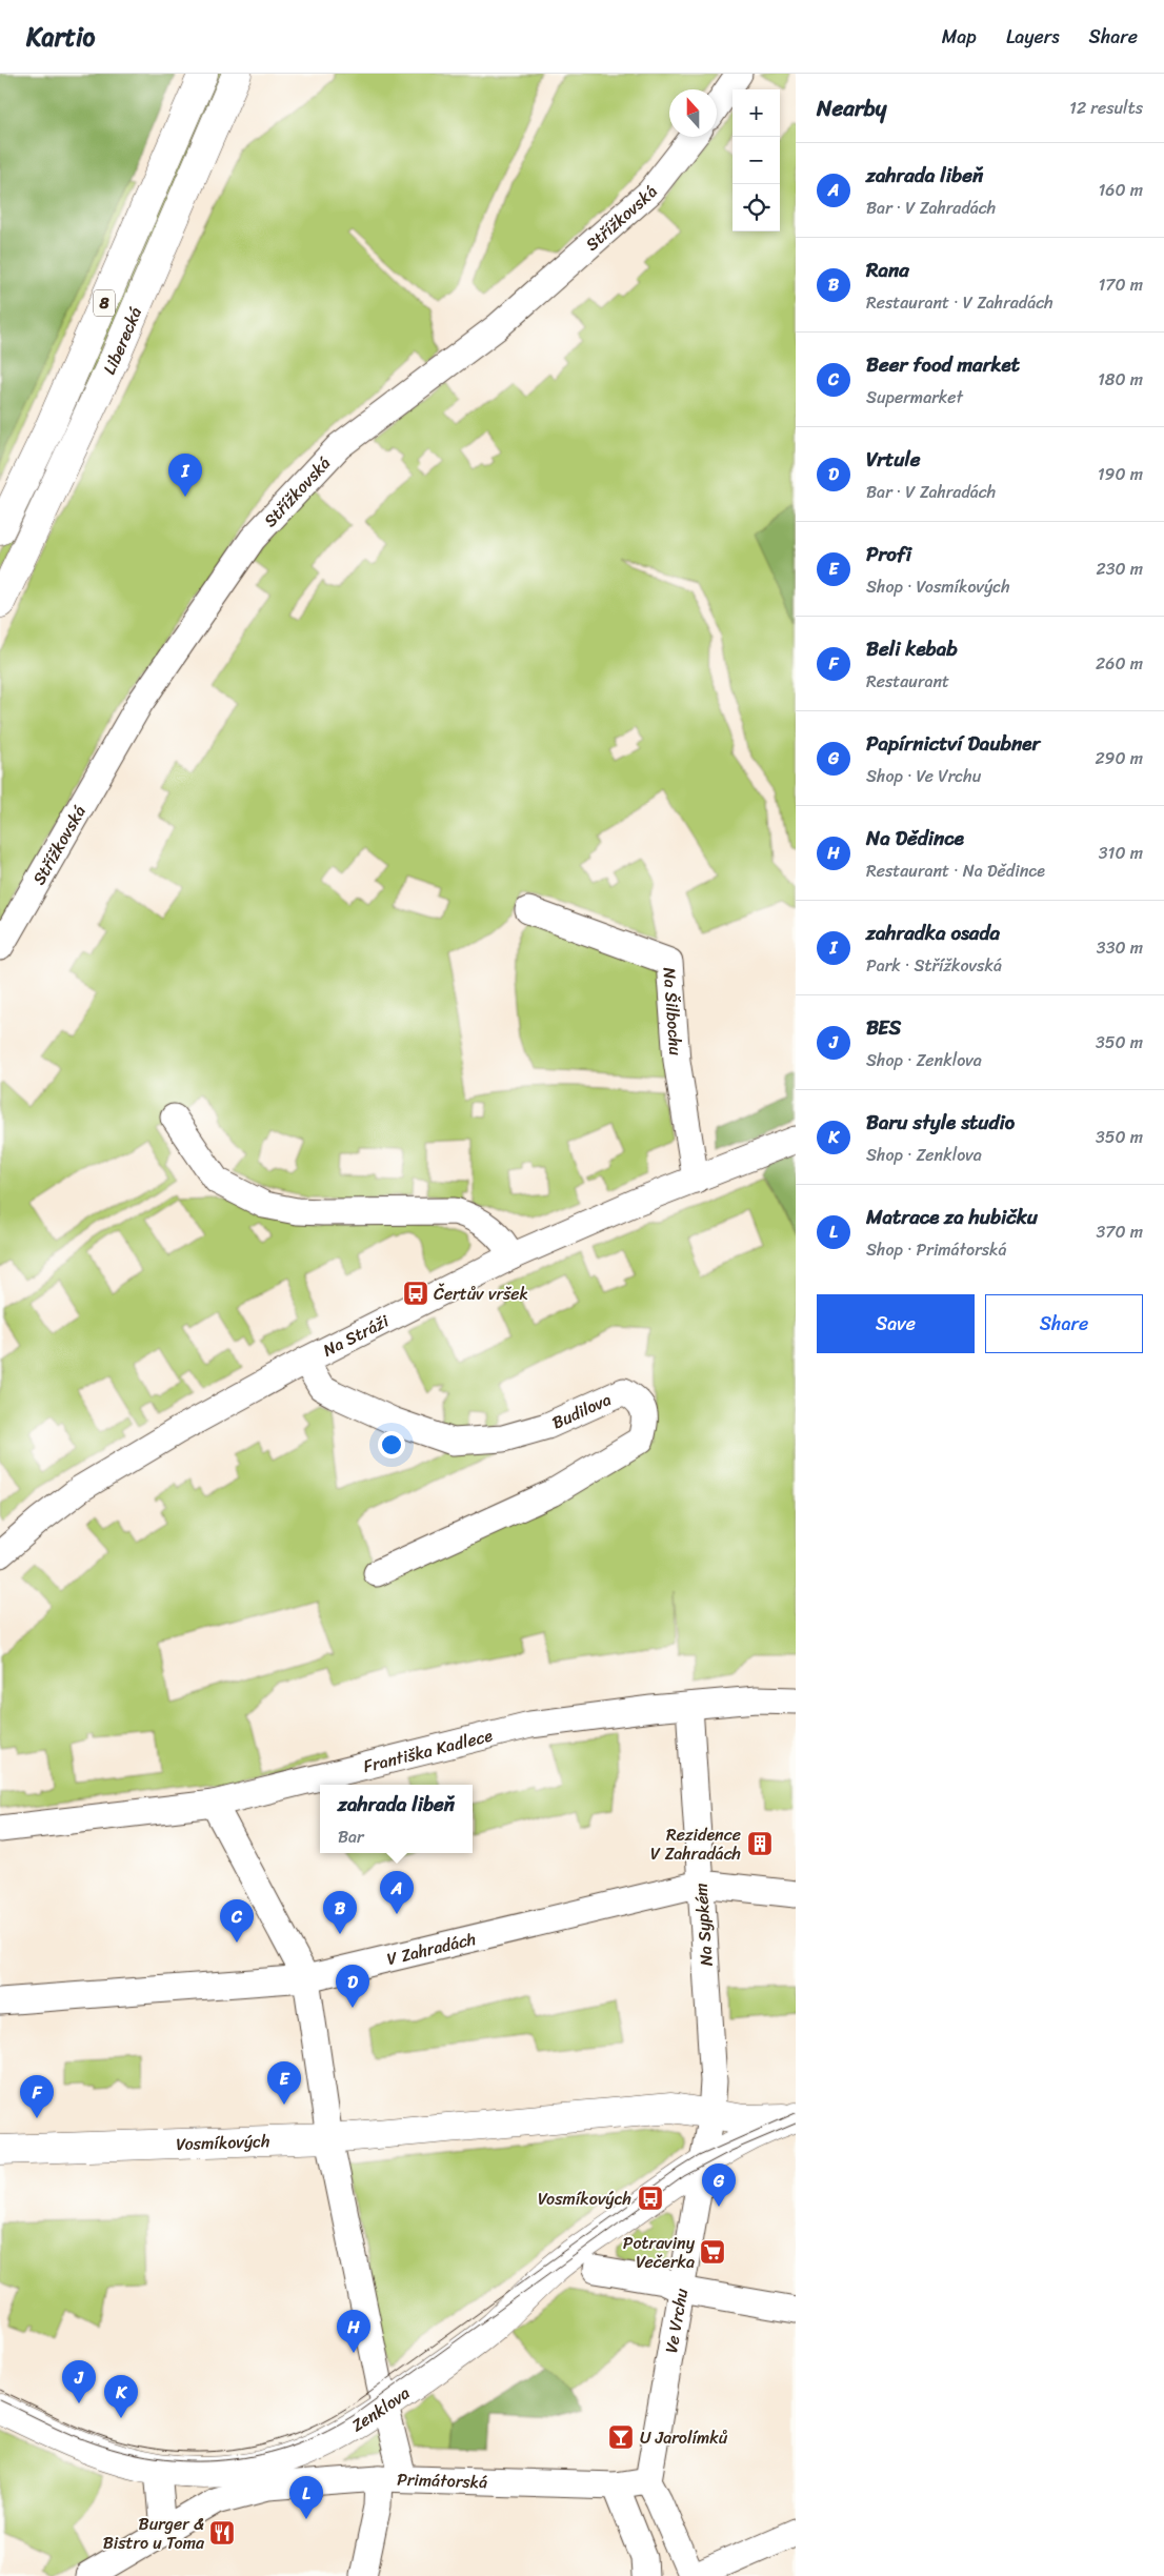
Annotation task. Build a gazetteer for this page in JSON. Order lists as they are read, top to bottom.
{
  "streets": {
    "main road": [
      "8",
      "Liberecká",
      "Vosmíkových",
      "Zenklova"
    ],
    "street": [
      "Střížkovská",
      "Na Šilbochu",
      "Na Stráži",
      "Budilova",
      "Františka Kadlece",
      "Na Sypkém",
      "V Zahradách",
      "Ve Vrchu",
      "Primátorská"
    ]
  },
  "crossings": [
    ["Na Šilbochu", "Na Stráži"],
    ["Na Stráži", "Budilova"],
    ["Františka Kadlece", "Na Sypkém"],
    ["Na Sypkém", "V Zahradách"],
    ["Na Sypkém", "Vosmíkových"],
    ["Vosmíkových", "Zenklova"],
    ["Ve Vrchu", "Zenklova"],
    ["Ve Vrchu", "Primátorská"]
  ],
  "places": {
    "bus stop": ["Čertův vršek", "Vosmíkových"],
    "building": ["Rezidence V Zahradách"],
    "supermarket": ["Potraviny Večerka"],
    "bar": ["U Jarolímků"],
    "restaurant": ["Burger & Bistro u Toma"]
  },
  "north": "top",
  "page": {
    "header": "Kartio",
    "nav": ["Map", "Layers", "Share"],
    "heading": ["Nearby", "12 results"],
    "map_buttons": ["+", "−"],
    "list": [
      {
        "mark": "A",
        "name": "zahrada libeň",
        "note": "Bar · V Zahradách",
        "value": "160 m"
      },
      {
        "mark": "B",
        "name": "Rana",
        "note": "Restaurant · V Zahradách",
        "value": "170 m"
      },
      {
        "mark": "C",
        "name": "Beer food market",
        "note": "Supermarket",
        "value": "180 m"
      },
      {
        "mark": "D",
        "name": "Vrtule",
        "note": "Bar · V Zahradách",
        "value": "190 m"
      },
      {
        "mark": "E",
        "name": "Profi",
        "note": "Shop · Vosmíkových",
        "value": "230 m"
      },
      {
        "mark": "F",
        "name": "Beli kebab",
        "note": "Restaurant",
        "value": "260 m"
      },
      {
        "mark": "G",
        "name": "Papírnictví Daubner",
        "note": "Shop · Ve Vrchu",
        "value": "290 m"
      },
      {
        "mark": "H",
        "name": "Na Dědince",
        "note": "Restaurant · Na Dědince",
        "value": "310 m"
      },
      {
        "mark": "I",
        "name": "zahradka osada",
        "note": "Park · Střížkovská",
        "value": "330 m"
      },
      {
        "mark": "J",
        "name": "BES",
        "note": "Shop · Zenklova",
        "value": "350 m"
      },
      {
        "mark": "K",
        "name": "Baru style studio",
        "note": "Shop · Zenklova",
        "value": "350 m"
      },
      {
        "mark": "L",
        "name": "Matrace za hubičku",
        "note": "Shop · Primátorská",
        "value": "370 m"
      }
    ],
    "pins": [
      "I",
      "A",
      "B",
      "C",
      "D",
      "E",
      "F",
      "G",
      "H",
      "J",
      "K",
      "L"
    ],
    "buttons": ["Save", "Share"],
    "popup": ["zahrada libeň", "Bar"]
  }
}
